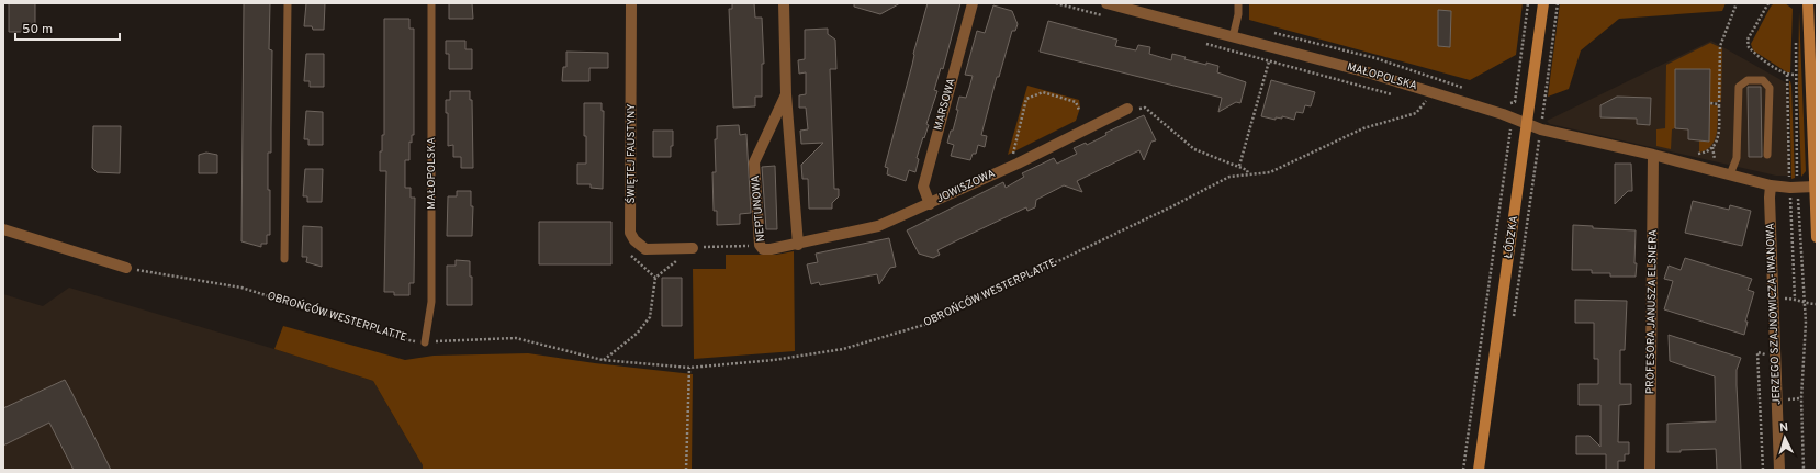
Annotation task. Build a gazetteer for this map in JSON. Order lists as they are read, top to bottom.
{
  "streets": {
    "street": [
      "MAŁOPOLSKA",
      "MARSOWA",
      "ŚWIĘTEJ FAUSTYNY",
      "JOWISZOWA",
      "NEPTUNOWA",
      "ŁÓDZKA",
      "PROFESORA JANUSZA ELSNERA",
      "JERZEGO SZAJNOWICZA-IWANOWA"
    ],
    "path": ["OBROŃCÓW WESTERPLATTE"]
  },
  "crossings": [
    ["MAŁOPOLSKA", "ŁÓDZKA"],
    ["MAŁOPOLSKA", "OBROŃCÓW WESTERPLATTE"],
    ["MAŁOPOLSKA", "PROFESORA JANUSZA ELSNERA"],
    ["MAŁOPOLSKA", "JERZEGO SZAJNOWICZA-IWANOWA"],
    ["MARSOWA", "JOWISZOWA"],
    ["JOWISZOWA", "NEPTUNOWA"]
  ],
  "scale_bar": "50 m",
  "north": "top"
}
